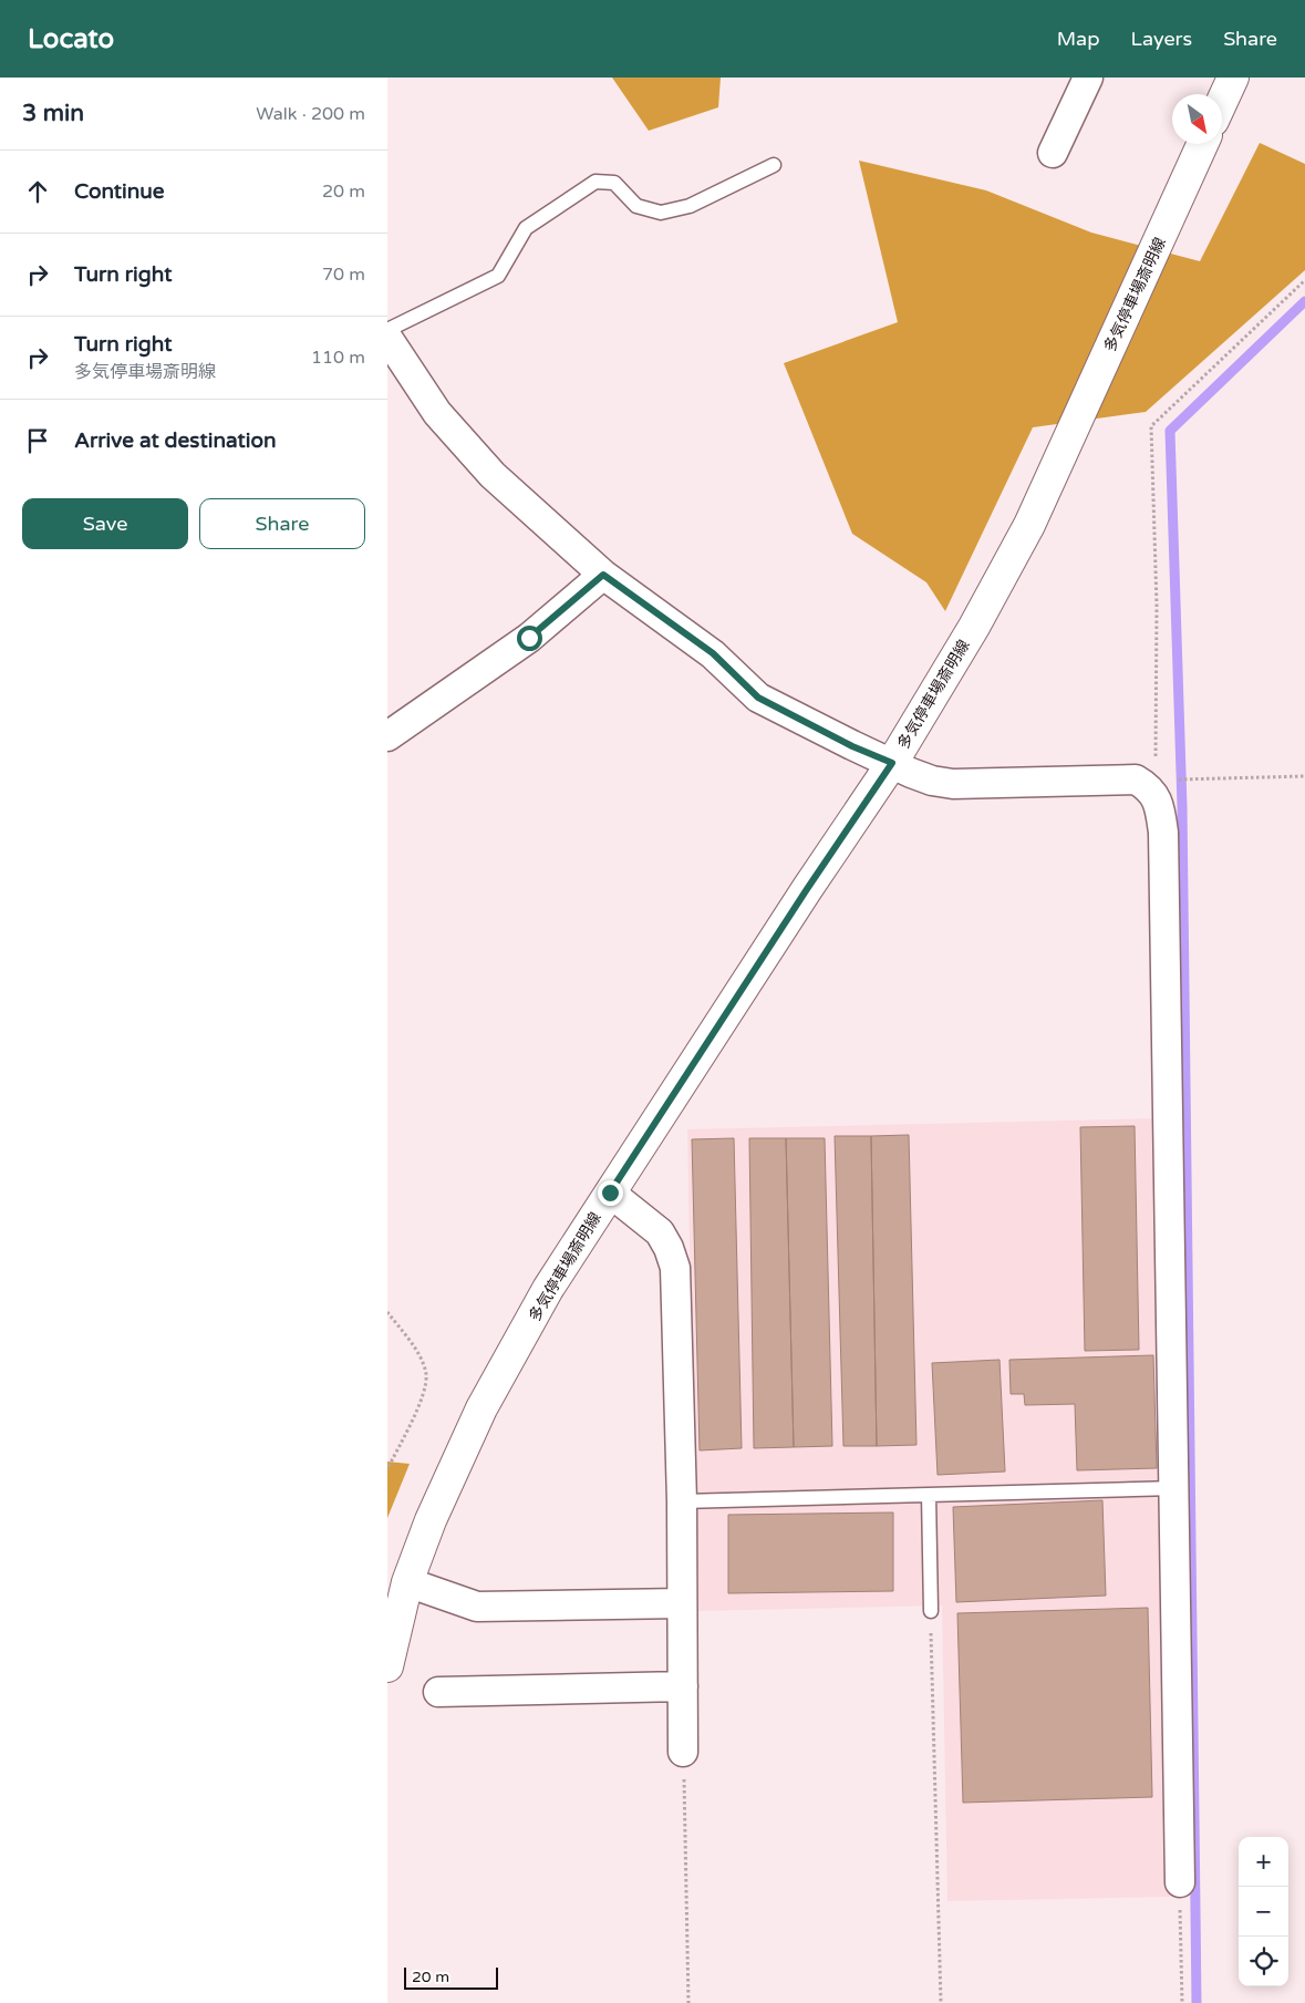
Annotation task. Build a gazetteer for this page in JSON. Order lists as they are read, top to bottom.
{
  "streets": {
    "main road": ["多気停車場斎明線"]
  },
  "scale_bar": "20 m",
  "north": "bottom right",
  "page": {
    "header": "Locato",
    "nav": ["Map", "Layers", "Share"],
    "heading": ["3 min", "Walk · 200 m"],
    "list": [
      ["Continue", "20 m"],
      ["Turn right", "70 m"],
      ["Turn right", "多気停車場斎明線", "110 m"],
      "Arrive at destination"
    ],
    "buttons": ["Save", "Share"],
    "map_buttons": ["+", "−"],
    "scale": "20 m"
  }
}
